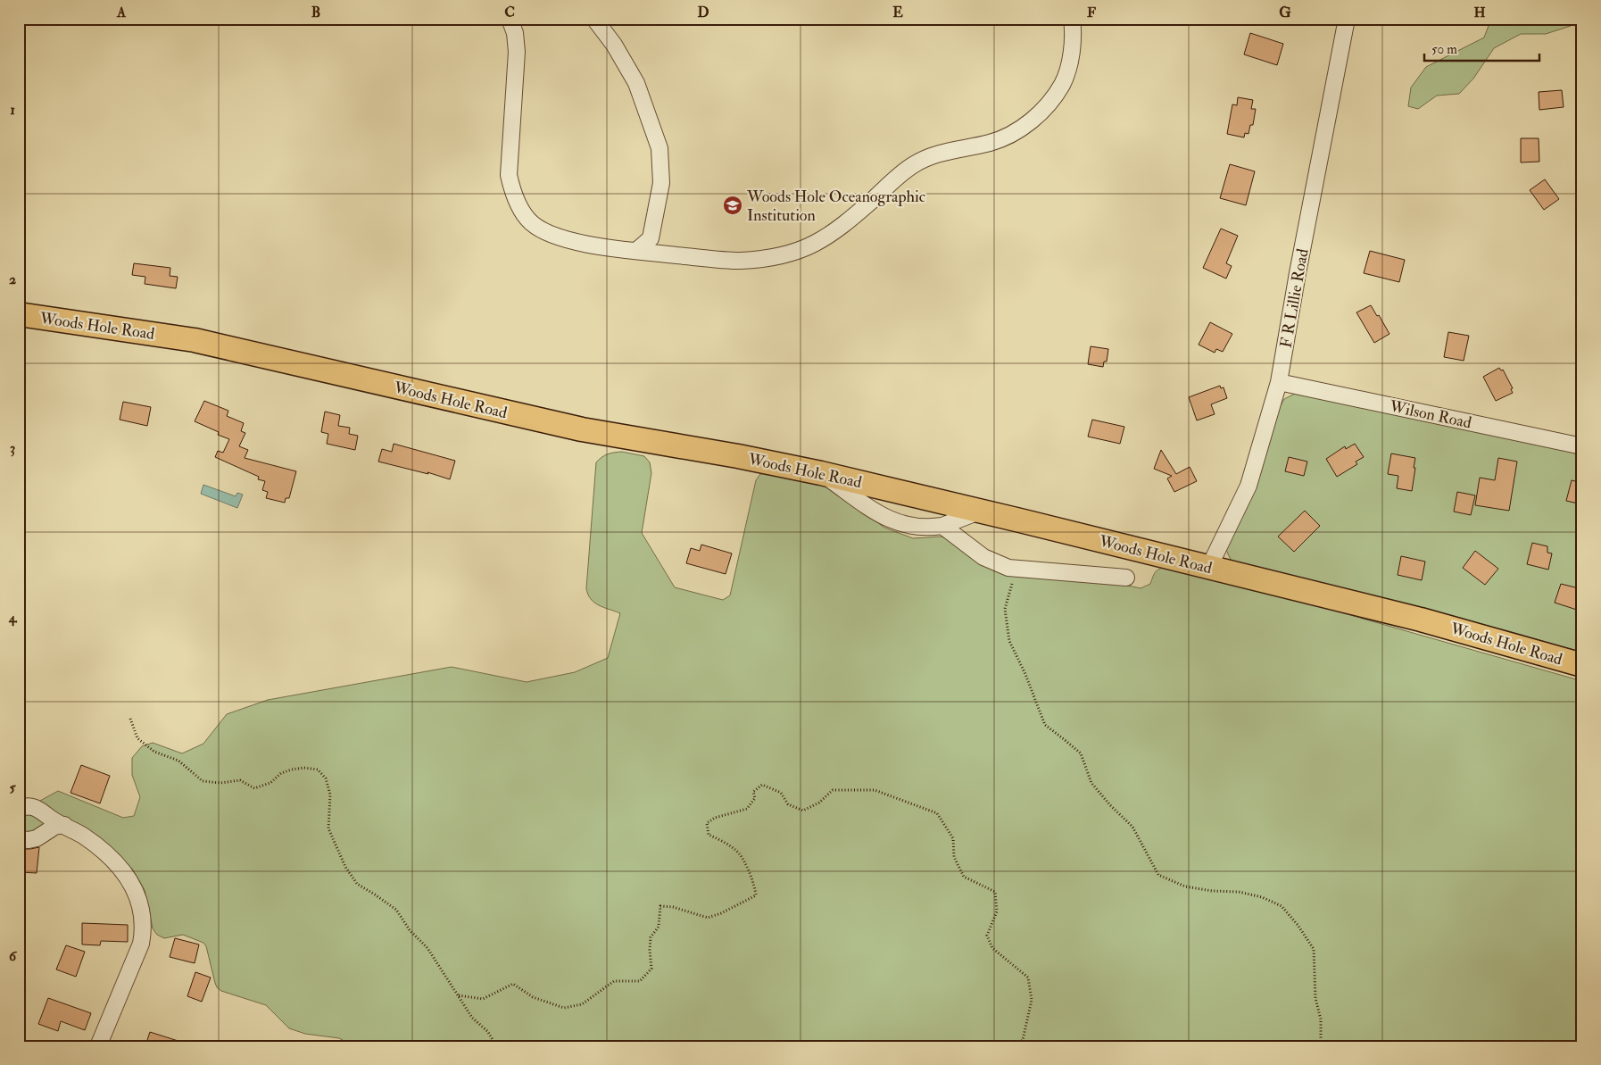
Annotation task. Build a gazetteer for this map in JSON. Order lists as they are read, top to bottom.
{
  "streets": {
    "highway": ["Woods Hole Road"],
    "street": ["F R Lillie Road", "Wilson Road"]
  },
  "crossings": [
    ["F R Lillie Road", "Woods Hole Road"],
    ["F R Lillie Road", "Wilson Road"]
  ],
  "places": {
    "school or university": ["Woods Hole Oceanographic Institution"]
  },
  "scale_bar": "50 m",
  "grid": {
    "columns": [
      "A",
      "B",
      "C",
      "D",
      "E",
      "F",
      "G",
      "H"
    ],
    "rows": [
      "1",
      "2",
      "3",
      "4",
      "5",
      "6"
    ]
  }
}
